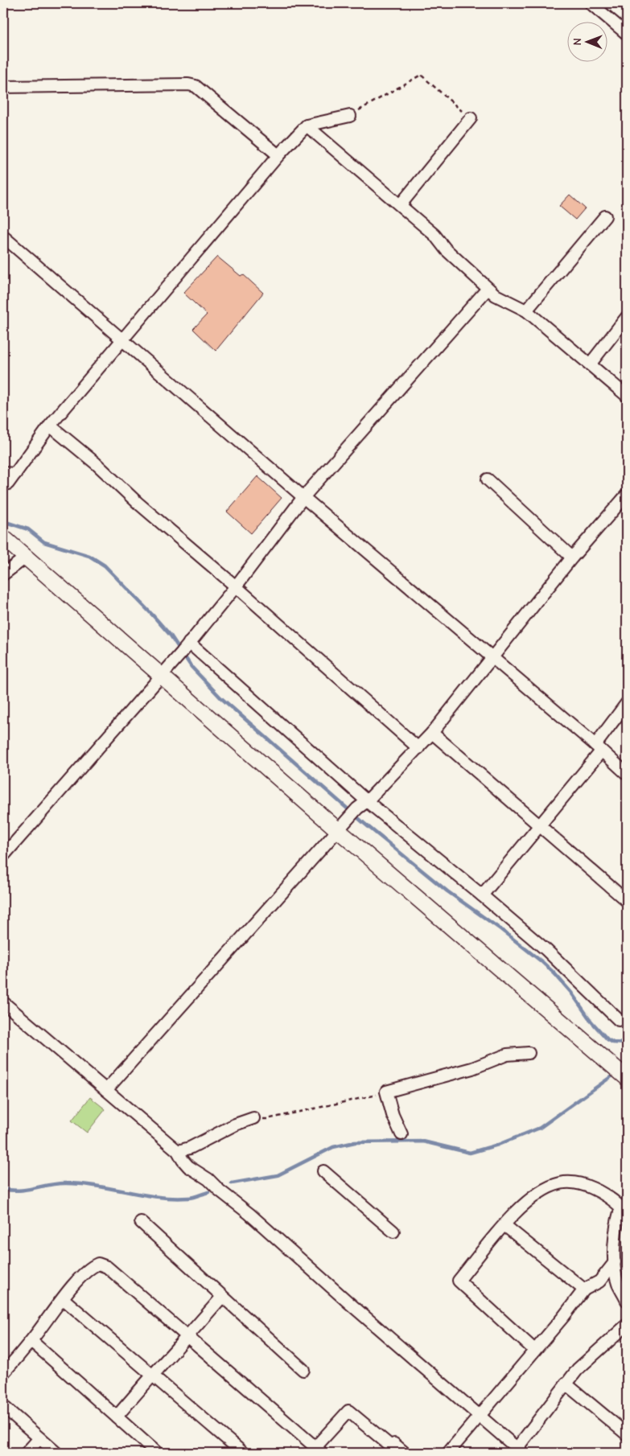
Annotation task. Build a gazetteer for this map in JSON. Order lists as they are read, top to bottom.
{
  "north": "left"
}
